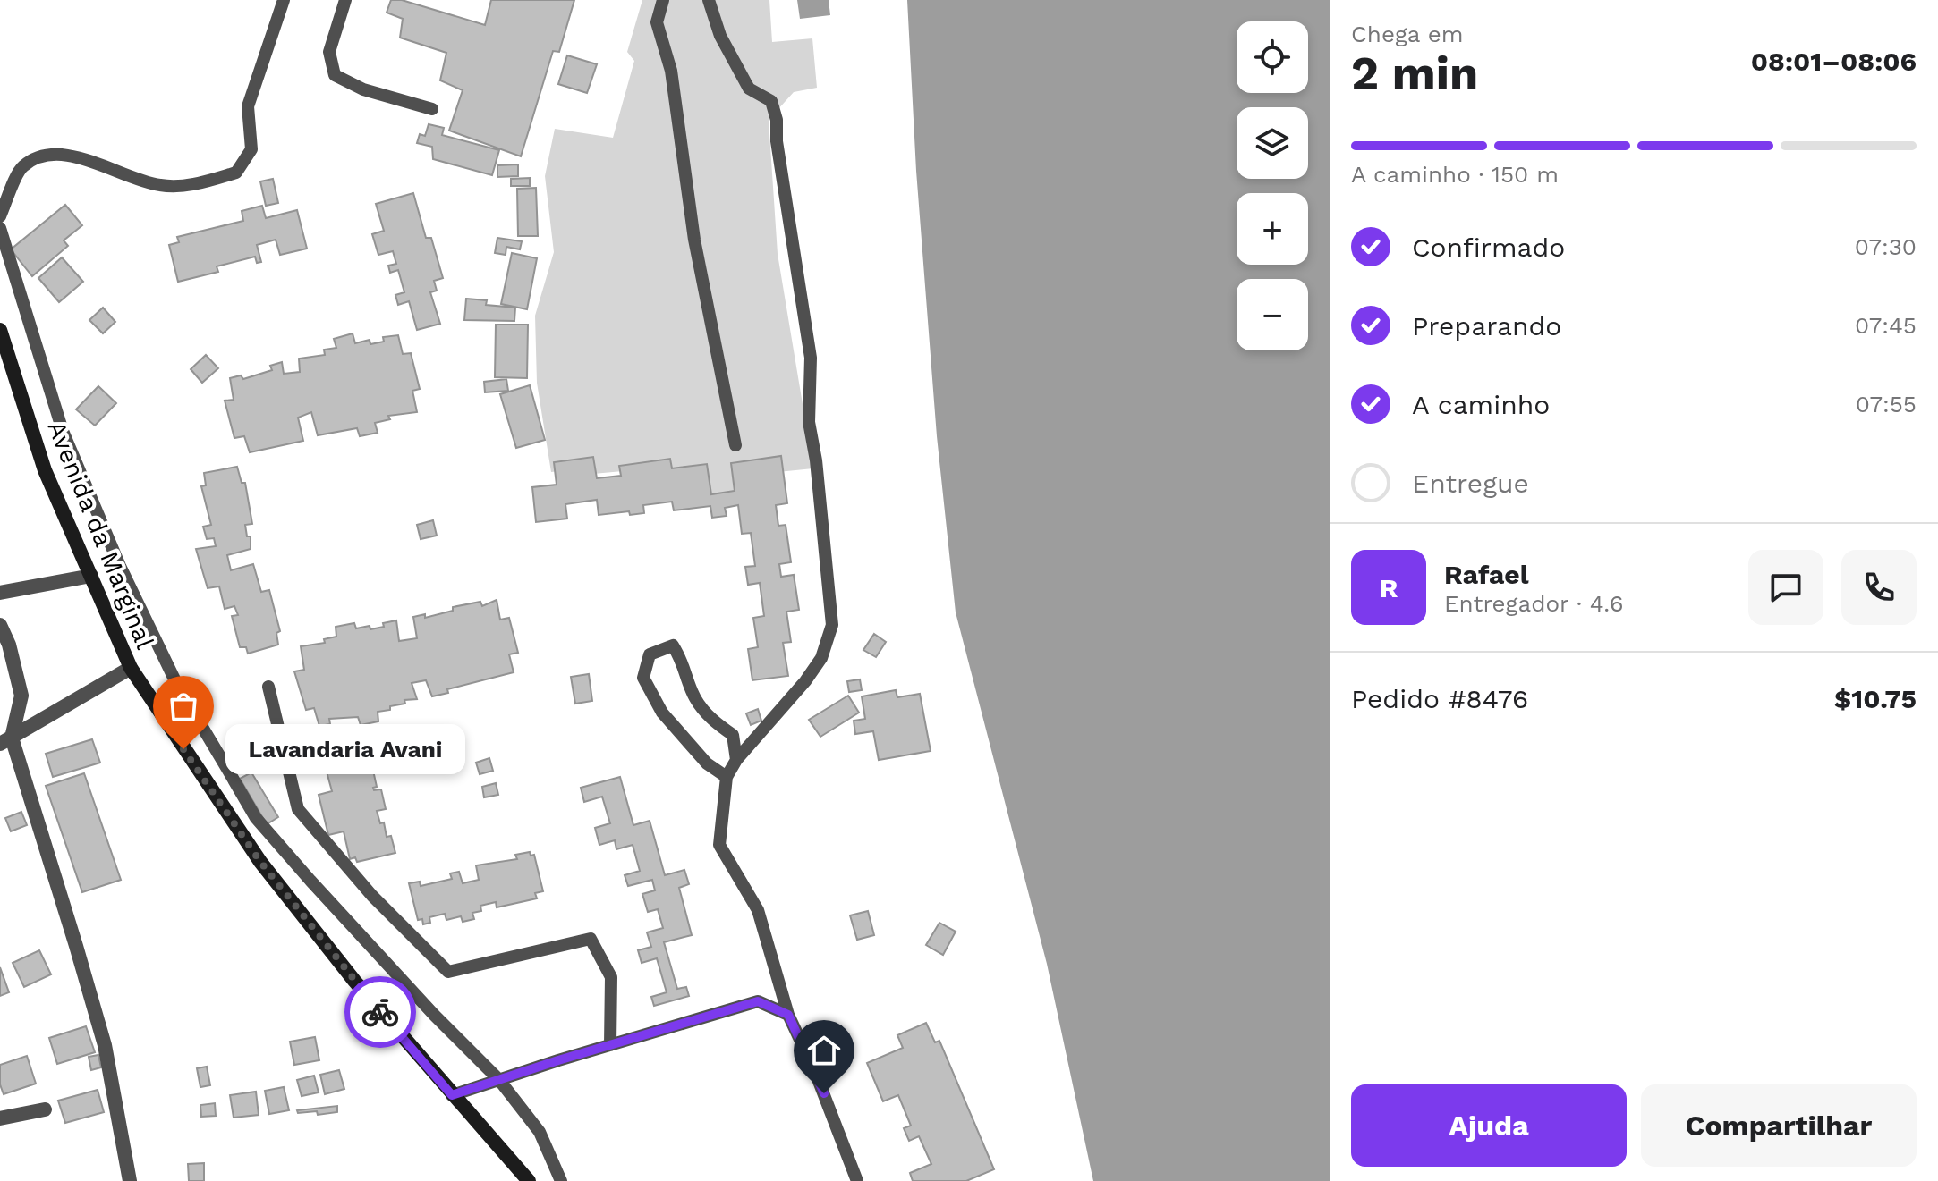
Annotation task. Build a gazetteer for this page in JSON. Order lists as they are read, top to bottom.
{
  "streets": {
    "main road": ["Avenida da Marginal"]
  },
  "places": ["Lavandaria Avani"],
  "page": {
    "heading": ["2 min", "Chega em", "08:01–08:06"],
    "panel": [
      "Rafael",
      "Entregador · 4.6",
      "Pedido #8476",
      "$10.75"
    ],
    "map_buttons": ["+", "−"],
    "bar": "A caminho · 150 m",
    "list": [
      ["Confirmado", "07:30"],
      ["Preparando", "07:45"],
      ["A caminho", "07:55"],
      "Entregue"
    ],
    "round": "R",
    "bubble": "Lavandaria Avani",
    "buttons": ["Ajuda", "Compartilhar"]
  }
}
